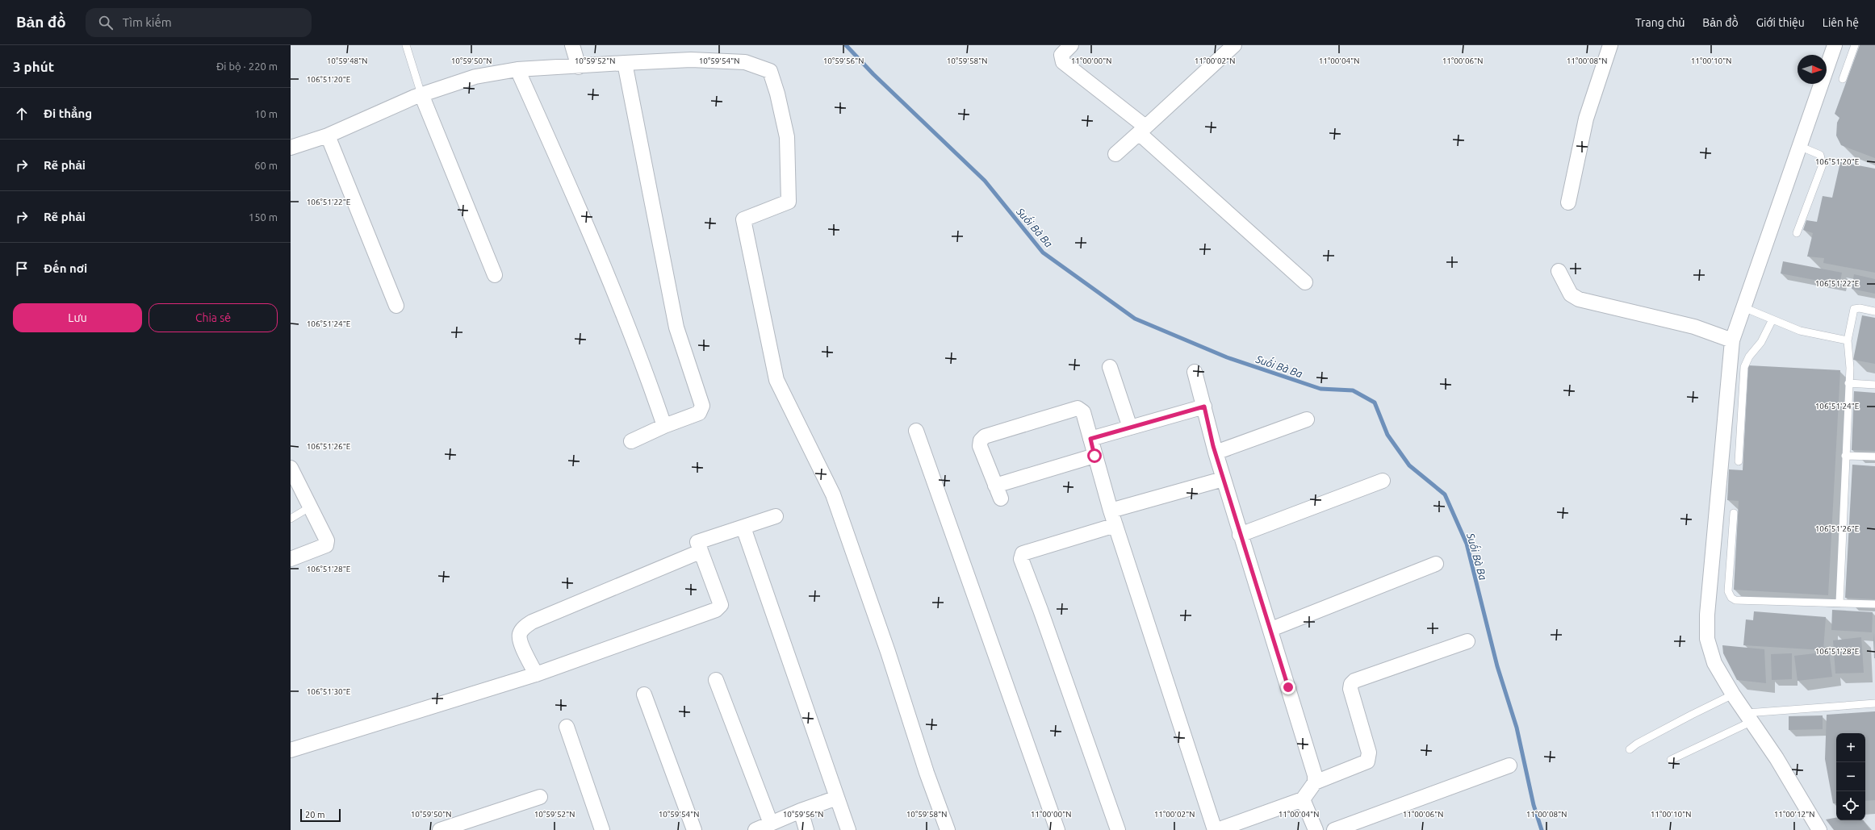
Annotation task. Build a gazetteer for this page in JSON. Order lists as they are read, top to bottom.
{
  "water": ["Suối Bà Ba"],
  "scale_bar": "20 m",
  "north": "right",
  "page": {
    "header": "Bản đồ",
    "search": "Tìm kiếm",
    "nav": [
      "Trang chủ",
      "Bản đồ",
      "Giới thiệu",
      "Liên hệ"
    ],
    "heading": ["3 phút", "Đi bộ · 220 m"],
    "list": [
      ["Đi thẳng", "10 m"],
      ["Rẽ phải", "60 m"],
      ["Rẽ phải", "150 m"],
      "Đến nơi"
    ],
    "buttons": ["Lưu", "Chia sẻ"],
    "map_buttons": ["+", "−"],
    "scale": "20 m"
  },
  "coordinates": [
    "10°59'48\"N",
    "10°59'50\"N",
    "10°59'52\"N",
    "10°59'54\"N",
    "10°59'56\"N",
    "10°59'58\"N",
    "11°00'00\"N",
    "11°00'02\"N",
    "11°00'04\"N",
    "11°00'06\"N",
    "11°00'08\"N",
    "11°00'10\"N",
    "106°51'20\"E",
    "106°51'22\"E",
    "106°51'24\"E",
    "106°51'26\"E",
    "106°51'28\"E",
    "106°51'30\"E",
    "11°00'12\"N"
  ]
}
